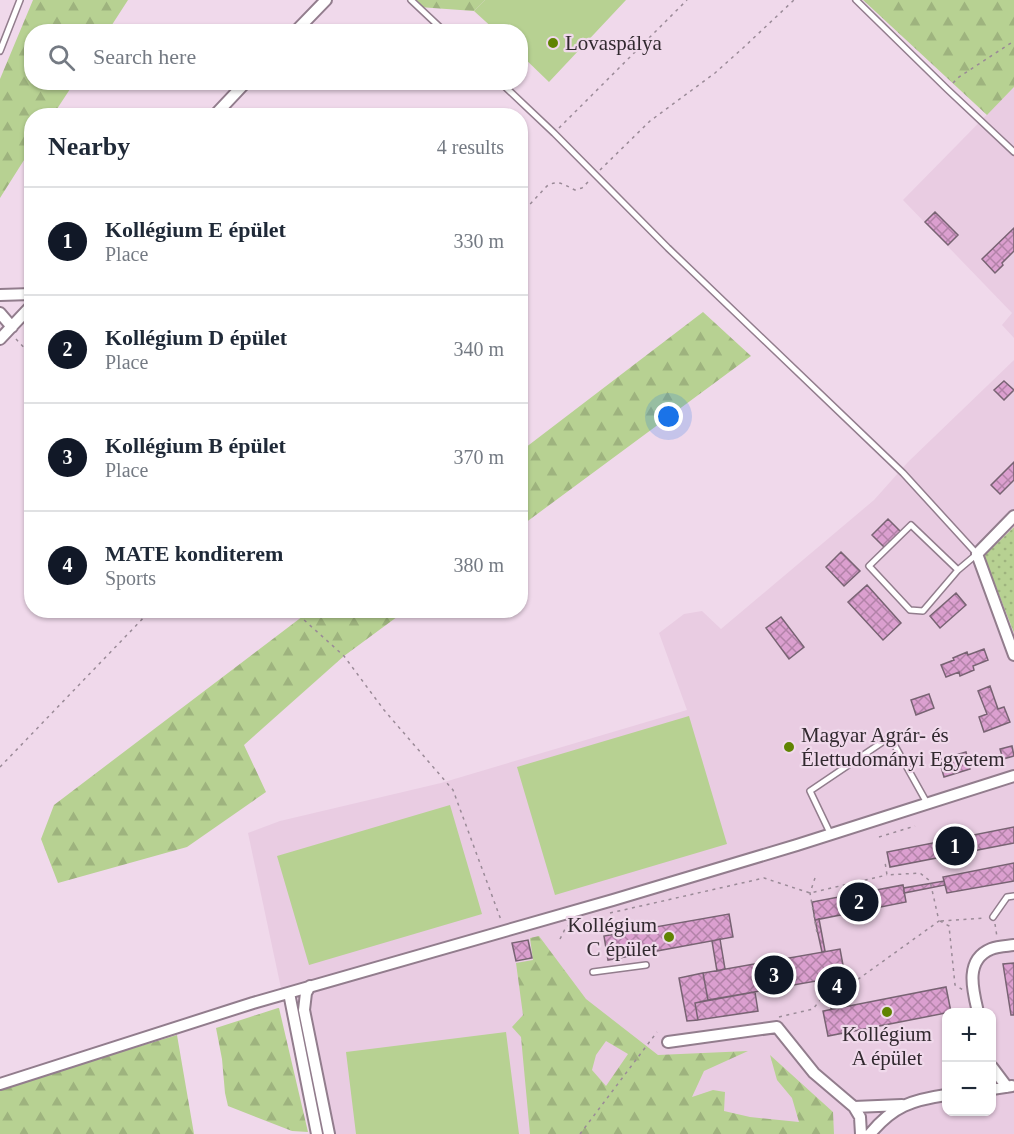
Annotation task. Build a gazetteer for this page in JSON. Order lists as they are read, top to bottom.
{
  "places": [
    "Lovaspálya",
    "Magyar Agrár- és Élettudományi Egyetem",
    "Kollégium C épület",
    "Kollégium A épület"
  ],
  "page": {
    "search": "Search here",
    "heading": ["Nearby", "4 results"],
    "list": [
      {
        "mark": "1",
        "name": "Kollégium E épület",
        "note": "Place",
        "value": "330 m"
      },
      {
        "mark": "2",
        "name": "Kollégium D épület",
        "note": "Place",
        "value": "340 m"
      },
      {
        "mark": "3",
        "name": "Kollégium B épület",
        "note": "Place",
        "value": "370 m"
      },
      {
        "mark": "4",
        "name": "MATE konditerem",
        "note": "Sports",
        "value": "380 m"
      }
    ],
    "pins": [
      "1",
      "2",
      "3",
      "4"
    ],
    "map_buttons": ["+", "−"]
  }
}
